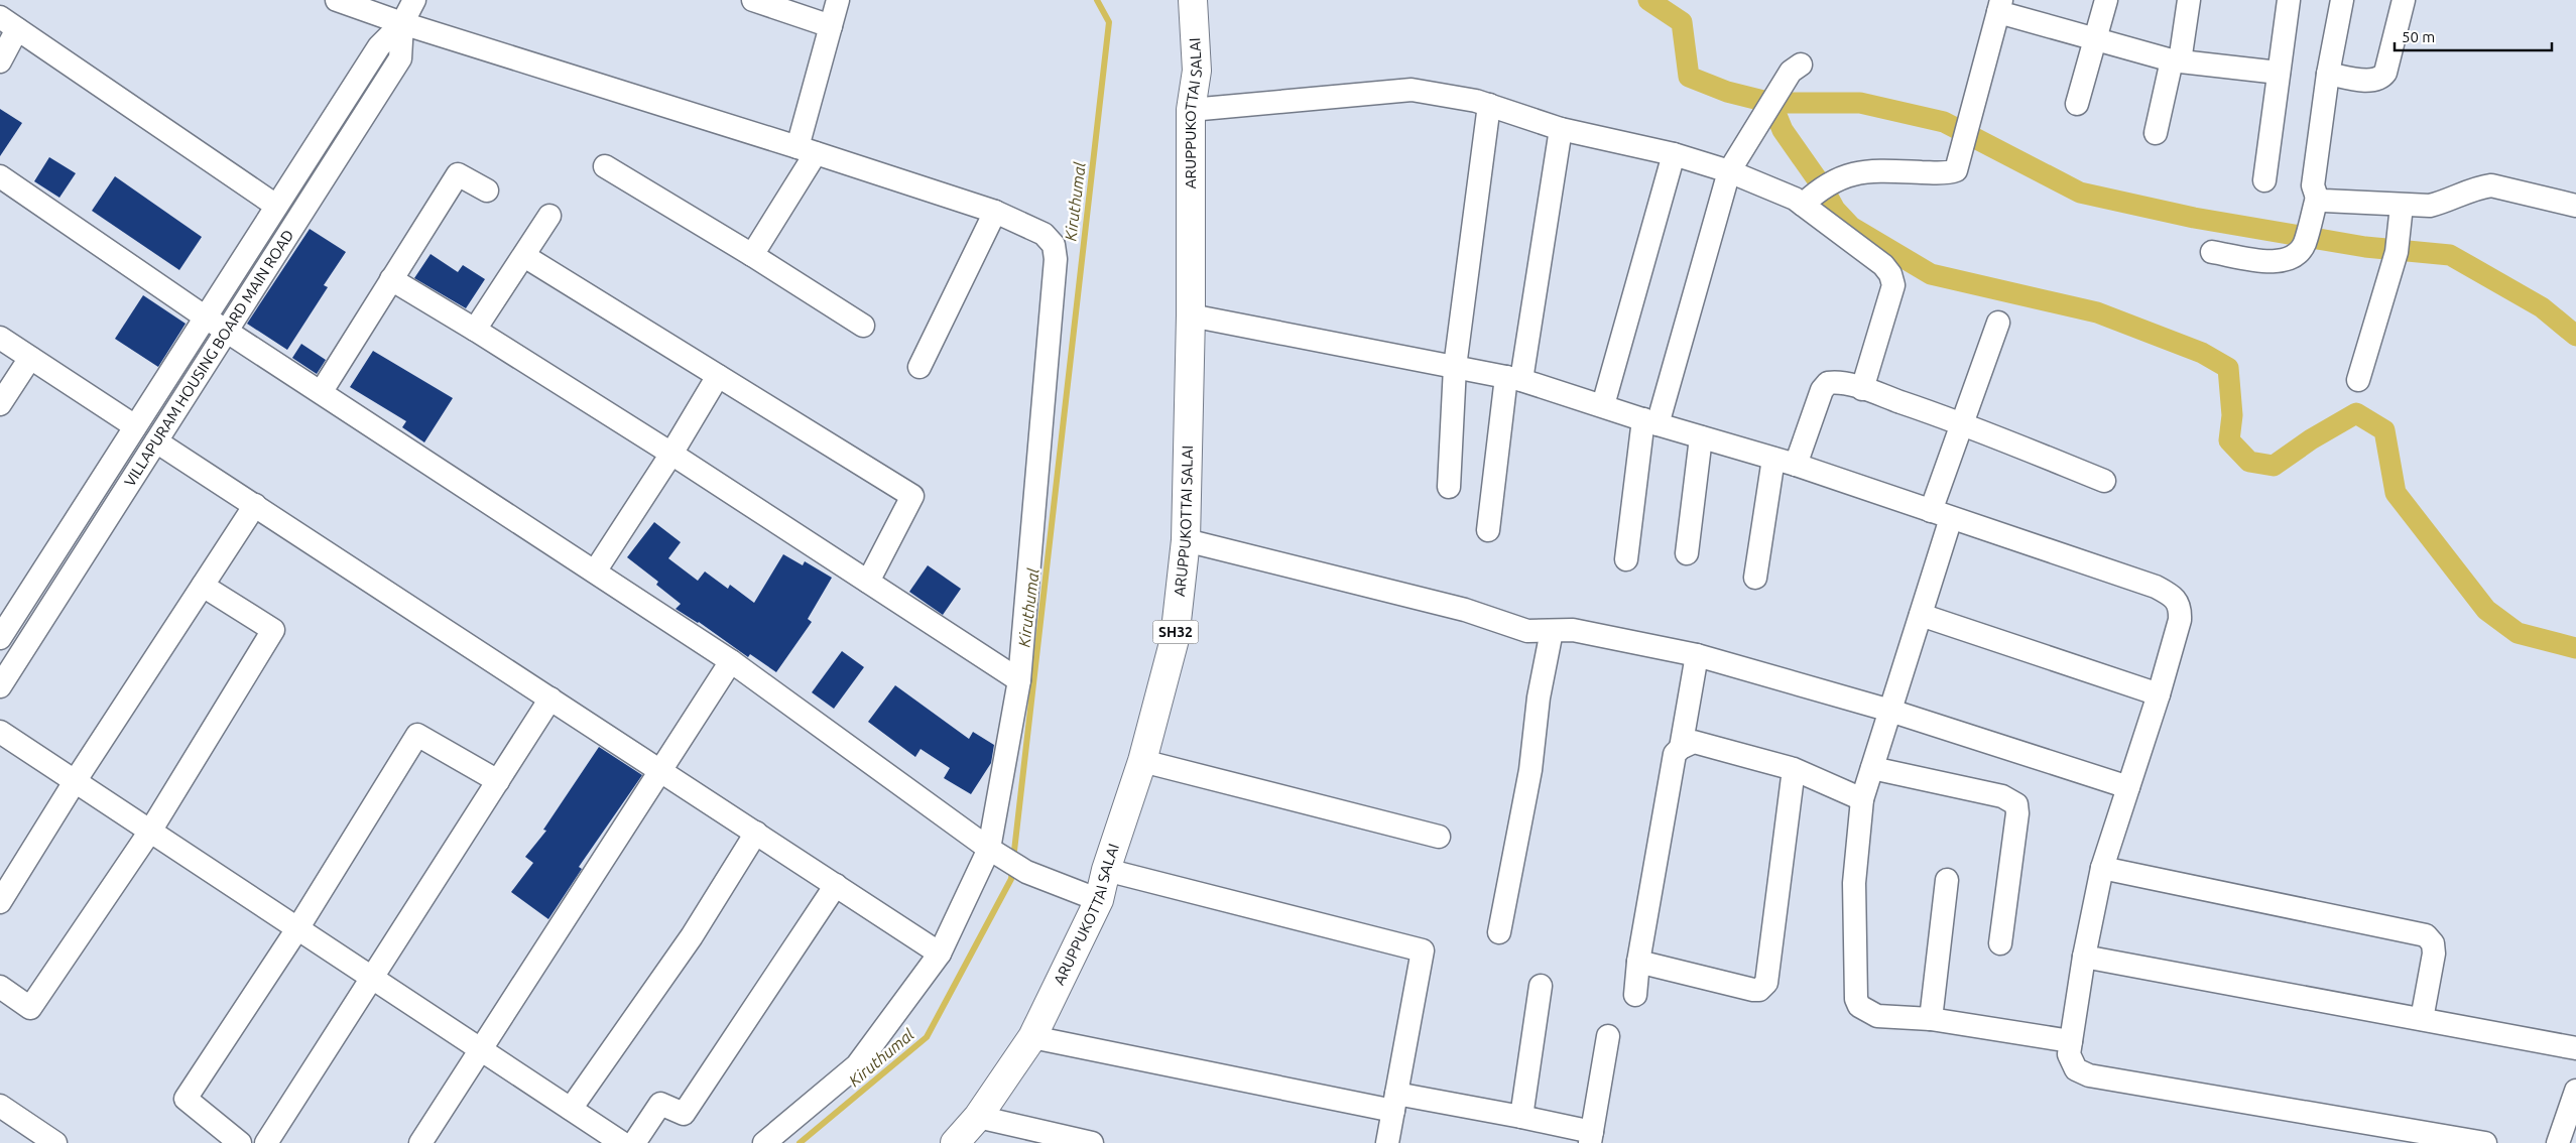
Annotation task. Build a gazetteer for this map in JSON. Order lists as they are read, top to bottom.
{
  "streets": {
    "main road": ["ARUPPUKOTTAI SALAI", "SH32"],
    "street": ["VILLAPURAM HOUSING BOARD MAIN ROAD"]
  },
  "water": ["Kiruthumal"],
  "scale_bar": "50 m"
}
